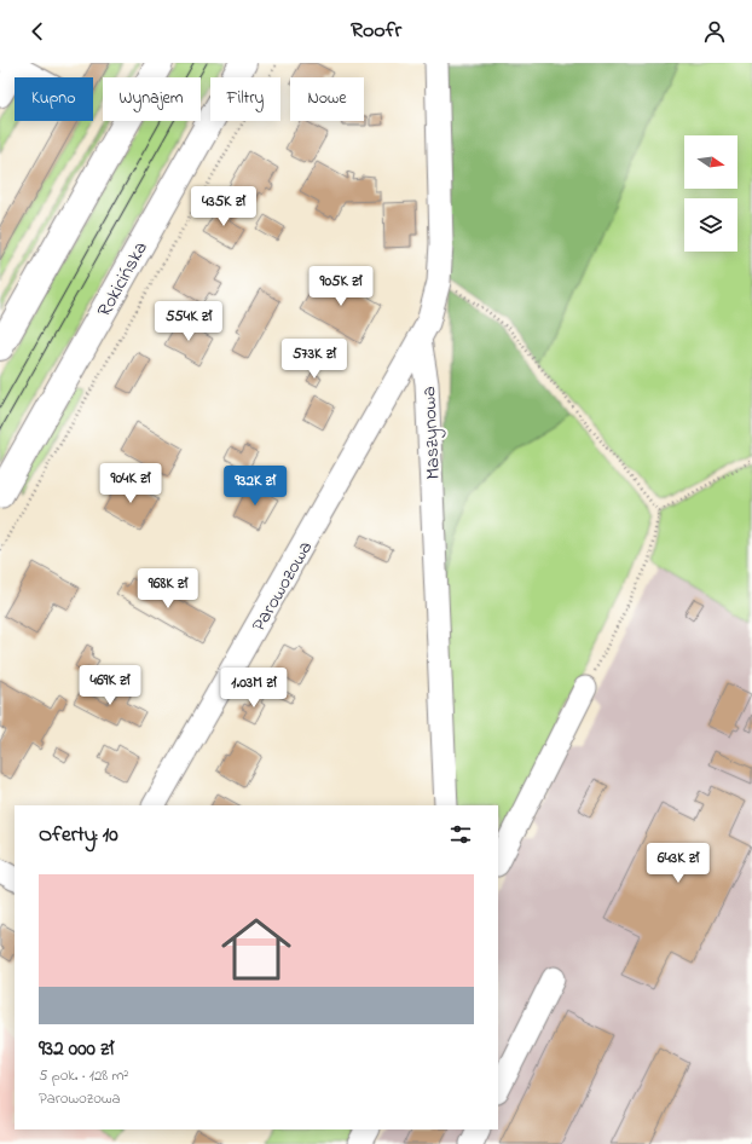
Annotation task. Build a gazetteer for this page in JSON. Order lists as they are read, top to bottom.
{
  "streets": {
    "main road": ["Rokicińska"],
    "street": ["Maszynowa", "Parowozowa"]
  },
  "crossings": [
    ["Maszynowa", "Parowozowa"]
  ],
  "north": "right",
  "page": {
    "header": "Roofr",
    "chip": [
      "Kupno",
      "Wynajem",
      "Filtry",
      "Nowe"
    ],
    "price": [
      "435K zł",
      "905K zł",
      "554K zł",
      "573K zł",
      "904K zł",
      "932K zł",
      "968K zł",
      "469K zł",
      "1.03M zł",
      "643K zł"
    ],
    "heading": "Oferty: 10",
    "list": [
      {
        "name": "932 000 zł",
        "note": "5 pok. · 128 m² · Parowozowa"
      }
    ]
  }
}
